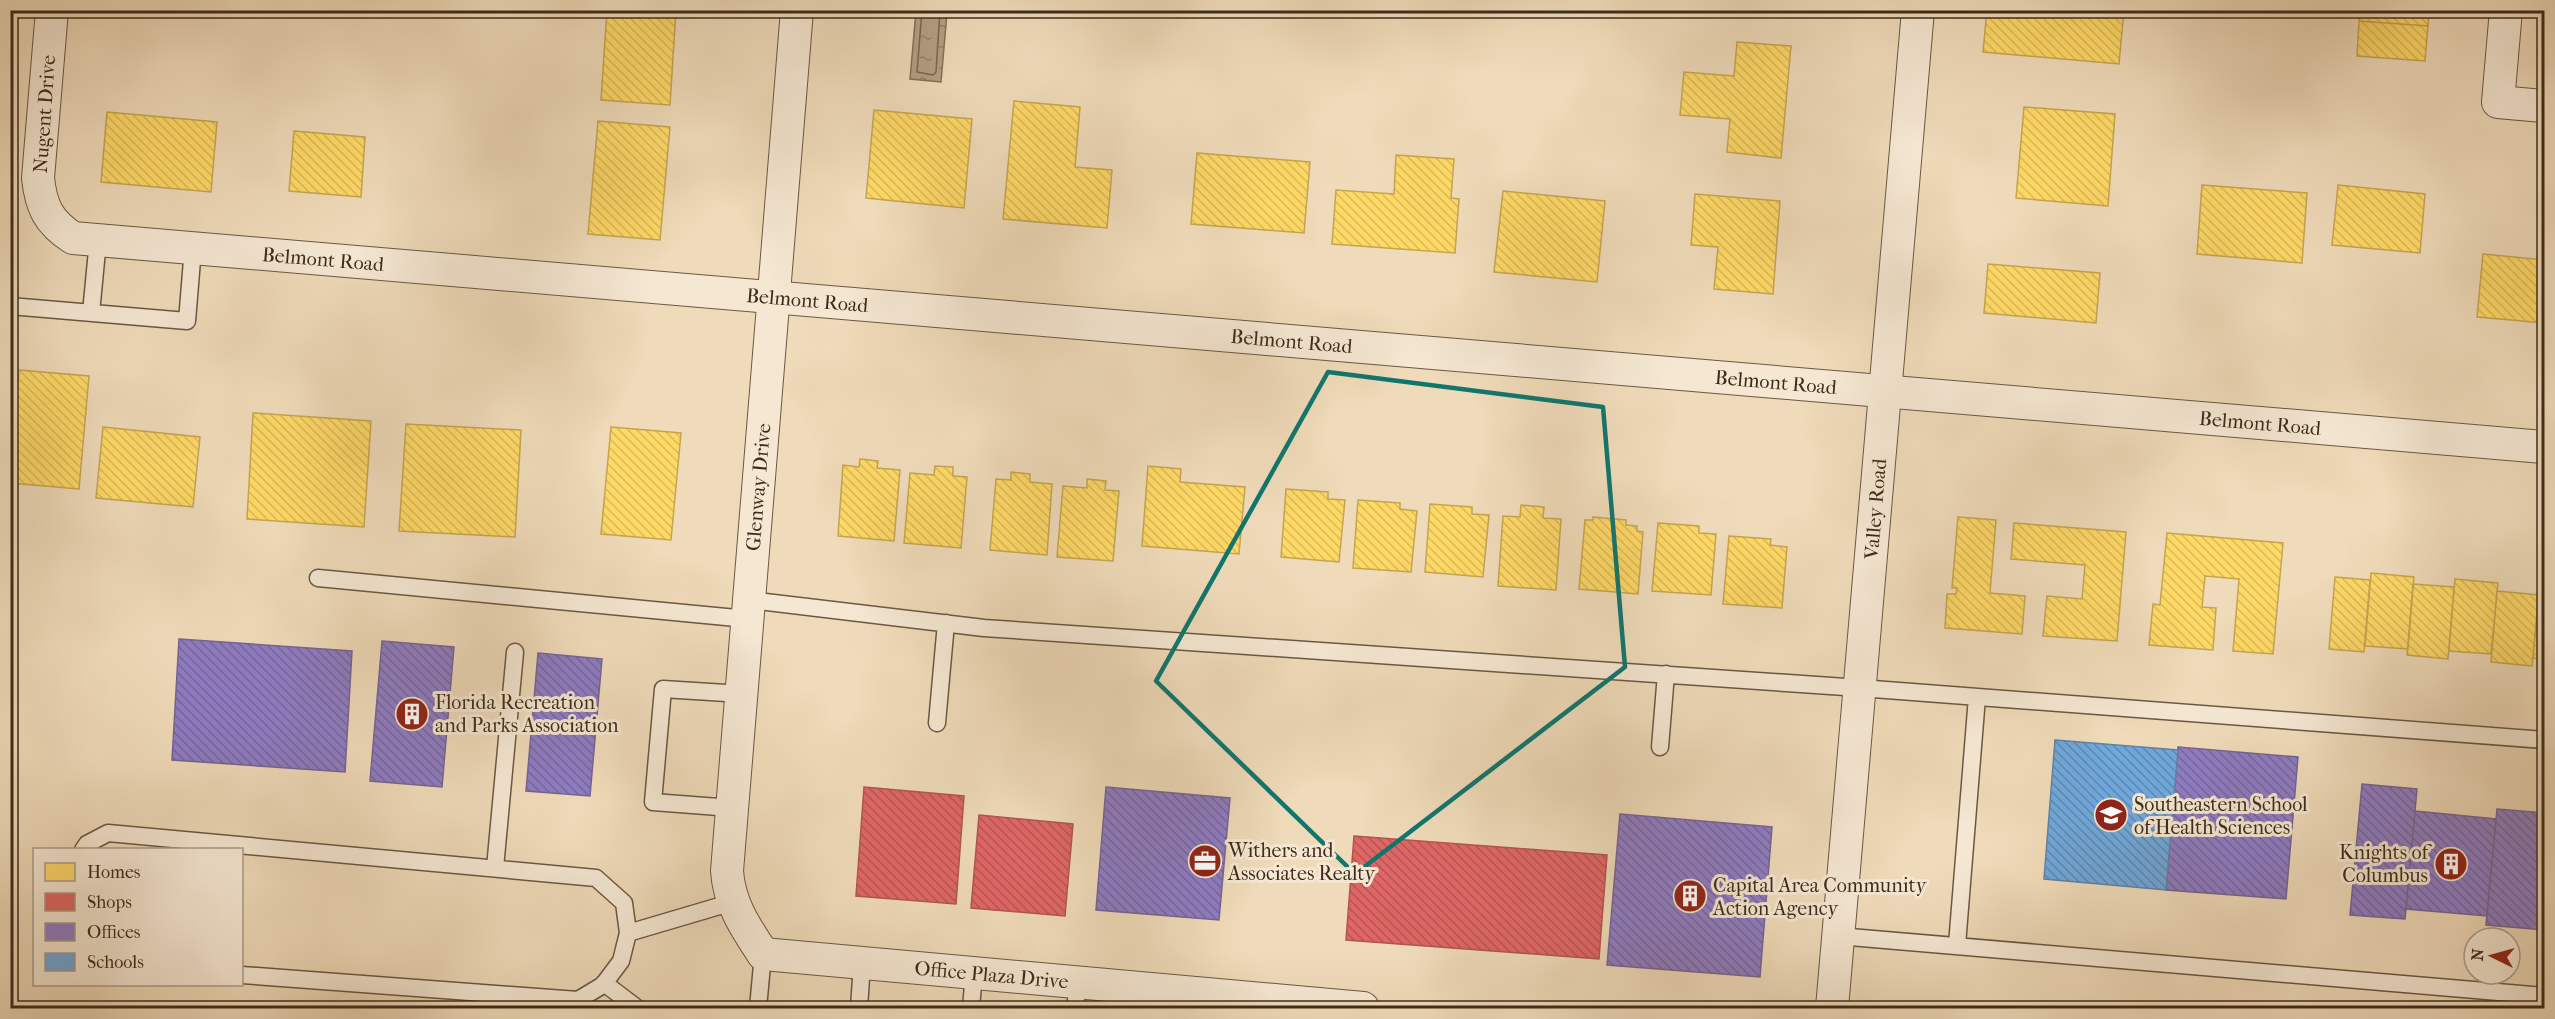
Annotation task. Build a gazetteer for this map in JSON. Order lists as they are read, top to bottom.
{
  "streets": {
    "street": [
      "Nugent Drive",
      "Belmont Road",
      "Glenway Drive",
      "Valley Road",
      "Office Plaza Drive"
    ]
  },
  "crossings": [
    ["Nugent Drive", "Belmont Road"],
    ["Belmont Road", "Glenway Drive"],
    ["Belmont Road", "Valley Road"],
    ["Glenway Drive", "Office Plaza Drive"]
  ],
  "places": {
    "building": ["Florida Recreation and Parks Association", "Knights of Columbus", "Capital Area Community Action Agency"],
    "school or university": ["Southeastern School of Health Sciences"],
    "office": ["Withers and Associates Realty"]
  },
  "legend": [
    "Homes",
    "Shops",
    "Offices",
    "Schools"
  ],
  "north": "left"
}
